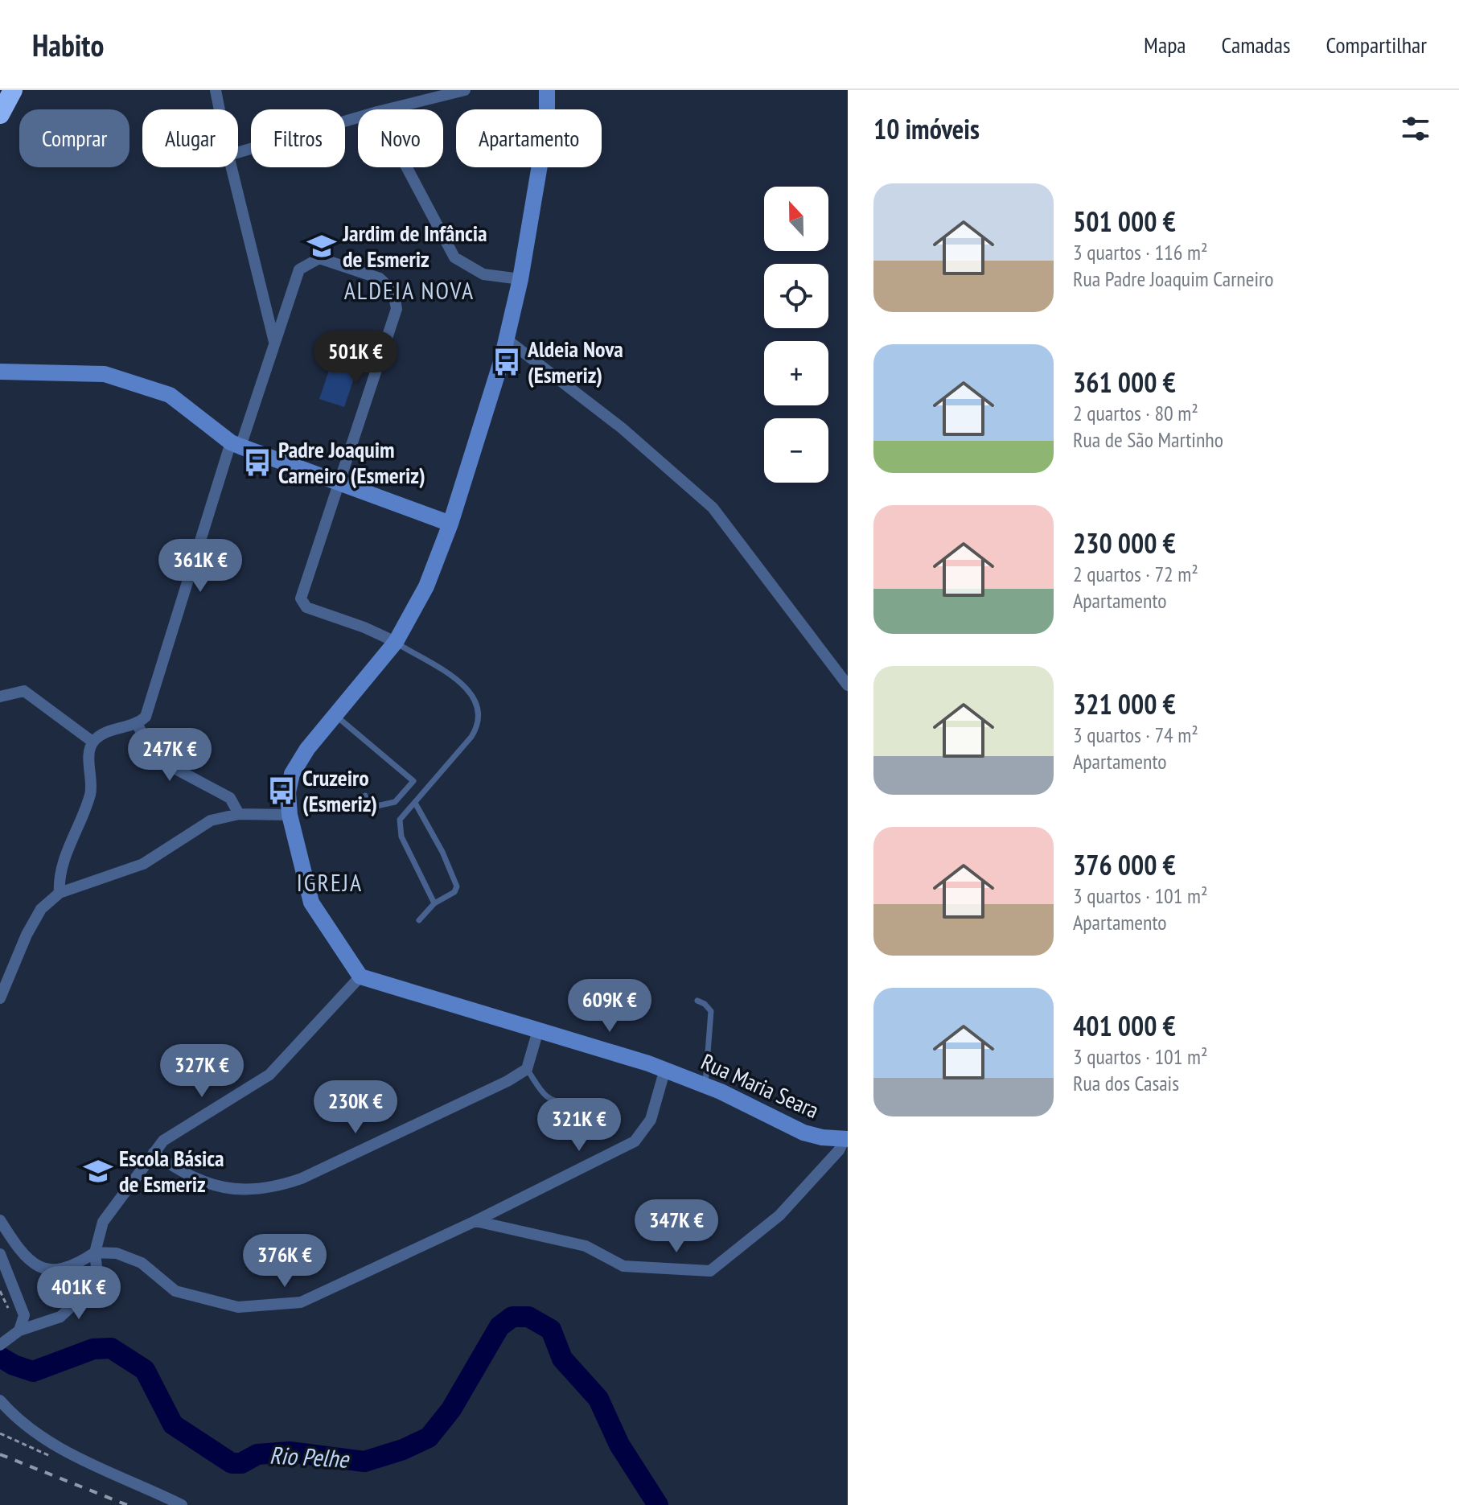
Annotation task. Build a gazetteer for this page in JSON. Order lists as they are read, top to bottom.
{
  "streets": {
    "street": ["Rua Maria Seara"]
  },
  "districts": ["ALDEIA NOVA", "IGREJA"],
  "water": ["Rio Pelhe"],
  "places": {
    "school or university": ["Jardim de Infância de Esmeriz", "Escola Básica de Esmeriz"],
    "bus stop": ["Aldeia Nova (Esmeriz)", "Padre Joaquim Carneiro (Esmeriz)", "Cruzeiro (Esmeriz)"]
  },
  "north": "top",
  "page": {
    "header": "Habito",
    "nav": ["Mapa", "Camadas", "Compartilhar"],
    "heading": "10 imóveis",
    "chip": [
      "Comprar",
      "Alugar",
      "Filtros",
      "Novo",
      "Apartamento"
    ],
    "list": [
      {
        "name": "501 000 €",
        "note": "3 quartos · 116 m² · Rua Padre Joaquim Carneiro"
      },
      {
        "name": "361 000 €",
        "note": "2 quartos · 80 m² · Rua de São Martinho"
      },
      {
        "name": "230 000 €",
        "note": "2 quartos · 72 m² · Apartamento"
      },
      {
        "name": "321 000 €",
        "note": "3 quartos · 74 m² · Apartamento"
      },
      {
        "name": "376 000 €",
        "note": "3 quartos · 101 m² · Apartamento"
      },
      {
        "name": "401 000 €",
        "note": "3 quartos · 101 m² · Rua dos Casais"
      }
    ],
    "map_buttons": ["+", "−"],
    "price": [
      "501K €",
      "361K €",
      "247K €",
      "609K €",
      "327K €",
      "230K €",
      "321K €",
      "347K €",
      "376K €",
      "401K €"
    ]
  }
}
